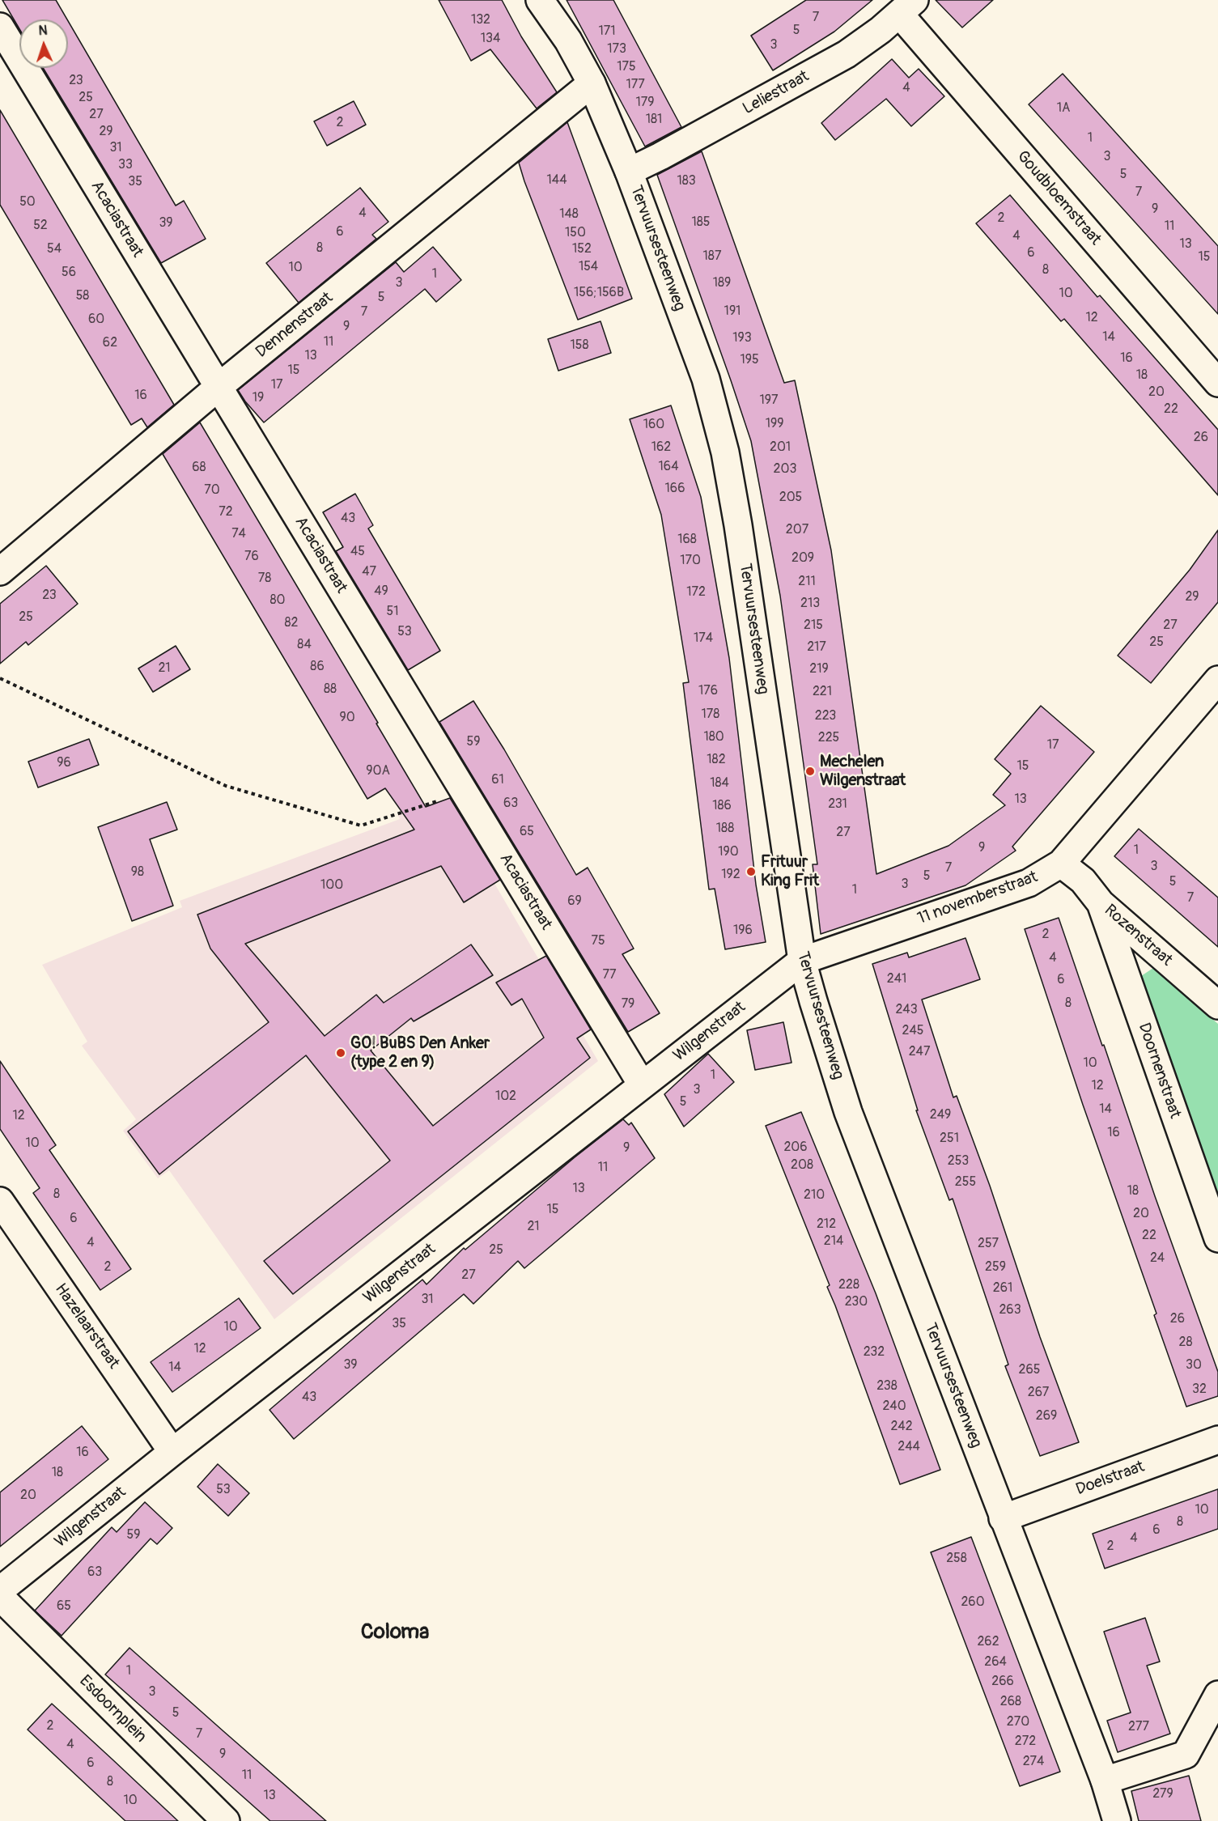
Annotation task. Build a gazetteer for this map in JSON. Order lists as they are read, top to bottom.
{
  "streets": {
    "street": [
      "Leliestraat",
      "Goudbloemstraat",
      "Acaciastraat",
      "Tervuursesteenweg",
      "Dennenstraat",
      "11 novemberstraat",
      "Rozenstraat",
      "Wilgenstraat",
      "Doornenstraat",
      "Hazelaarstraat",
      "Doelstraat",
      "Esdoornplein"
    ]
  },
  "crossings": [
    ["Leliestraat", "Goudbloemstraat"],
    ["Leliestraat", "Tervuursesteenweg"],
    ["Acaciastraat", "Dennenstraat"],
    ["Acaciastraat", "Wilgenstraat"],
    ["Tervuursesteenweg", "Dennenstraat"],
    ["Tervuursesteenweg", "11 novemberstraat"],
    ["Tervuursesteenweg", "Wilgenstraat"],
    ["Tervuursesteenweg", "Doelstraat"],
    ["11 novemberstraat", "Rozenstraat"],
    ["11 novemberstraat", "Wilgenstraat"],
    ["Rozenstraat", "Doornenstraat"],
    ["Wilgenstraat", "Hazelaarstraat"]
  ],
  "districts": ["Coloma"],
  "places": ["Mechelen Wilgenstraat", "Frituur King Frit", "GO! BuBS Den Anker (type 2 en 9)"],
  "house_numbers": [
    "7",
    "132",
    "5",
    "171",
    "134",
    "3",
    "173",
    "175",
    "23",
    "177",
    "4",
    "25",
    "179",
    "1A",
    "27",
    "181",
    "2",
    "29",
    "1",
    "31",
    "3",
    "33",
    "5",
    "144",
    "183",
    "35",
    "7",
    "50",
    "9",
    "4",
    "148",
    "2",
    "185",
    "39",
    "52",
    "11",
    "6",
    "150",
    "4",
    "13",
    "8",
    "54",
    "152",
    "6",
    "187",
    "15",
    "154",
    "10",
    "8",
    "56",
    "1",
    "3",
    "189",
    "156;156B",
    "10",
    "58",
    "5",
    "191",
    "7",
    "12",
    "60",
    "9",
    "14",
    "193",
    "11",
    "62",
    "158",
    "13",
    "16",
    "195",
    "15",
    "18",
    "17",
    "20",
    "16",
    "19",
    "197",
    "22",
    "199",
    "160",
    "26",
    "162",
    "201",
    "164",
    "68",
    "203",
    "166",
    "70",
    "205",
    "72",
    "43",
    "207",
    "74",
    "168",
    "45",
    "76",
    "209",
    "170",
    "47",
    "78",
    "211",
    "49",
    "172",
    "23",
    "29",
    "80",
    "213",
    "51",
    "25",
    "82",
    "215",
    "27",
    "53",
    "174",
    "25",
    "84",
    "217",
    "86",
    "21",
    "219",
    "88",
    "176",
    "221",
    "178",
    "223",
    "90",
    "180",
    "225",
    "59",
    "17",
    "182",
    "96",
    "15",
    "90A",
    "61",
    "184",
    "13",
    "63",
    "231",
    "186",
    "188",
    "65",
    "27",
    "9",
    "1",
    "190",
    "3",
    "7",
    "98",
    "192",
    "5",
    "5",
    "3",
    "100",
    "1",
    "7",
    "69",
    "196",
    "2",
    "75",
    "4",
    "77",
    "241",
    "6",
    "8",
    "79",
    "243",
    "245",
    "247",
    "10",
    "1",
    "12",
    "3",
    "102",
    "5",
    "14",
    "249",
    "12",
    "16",
    "251",
    "10",
    "206",
    "9",
    "253",
    "208",
    "11",
    "255",
    "13",
    "18",
    "8",
    "210",
    "15",
    "20",
    "6",
    "212",
    "21",
    "22",
    "214",
    "4",
    "257",
    "25",
    "24",
    "2",
    "259",
    "27",
    "228",
    "261",
    "31",
    "230",
    "263",
    "26",
    "35",
    "10",
    "28",
    "12",
    "232",
    "39",
    "30",
    "14",
    "265",
    "238",
    "32",
    "267",
    "43",
    "240",
    "269",
    "242",
    "244",
    "16",
    "18",
    "53",
    "20",
    "10",
    "8",
    "6",
    "59",
    "4",
    "2",
    "258",
    "63",
    "260",
    "65",
    "262",
    "264",
    "1",
    "266",
    "3",
    "268",
    "5",
    "270",
    "2",
    "277",
    "7",
    "272",
    "4",
    "9",
    "274",
    "6",
    "11",
    "8",
    "279",
    "13",
    "10"
  ],
  "north": "top"
}
